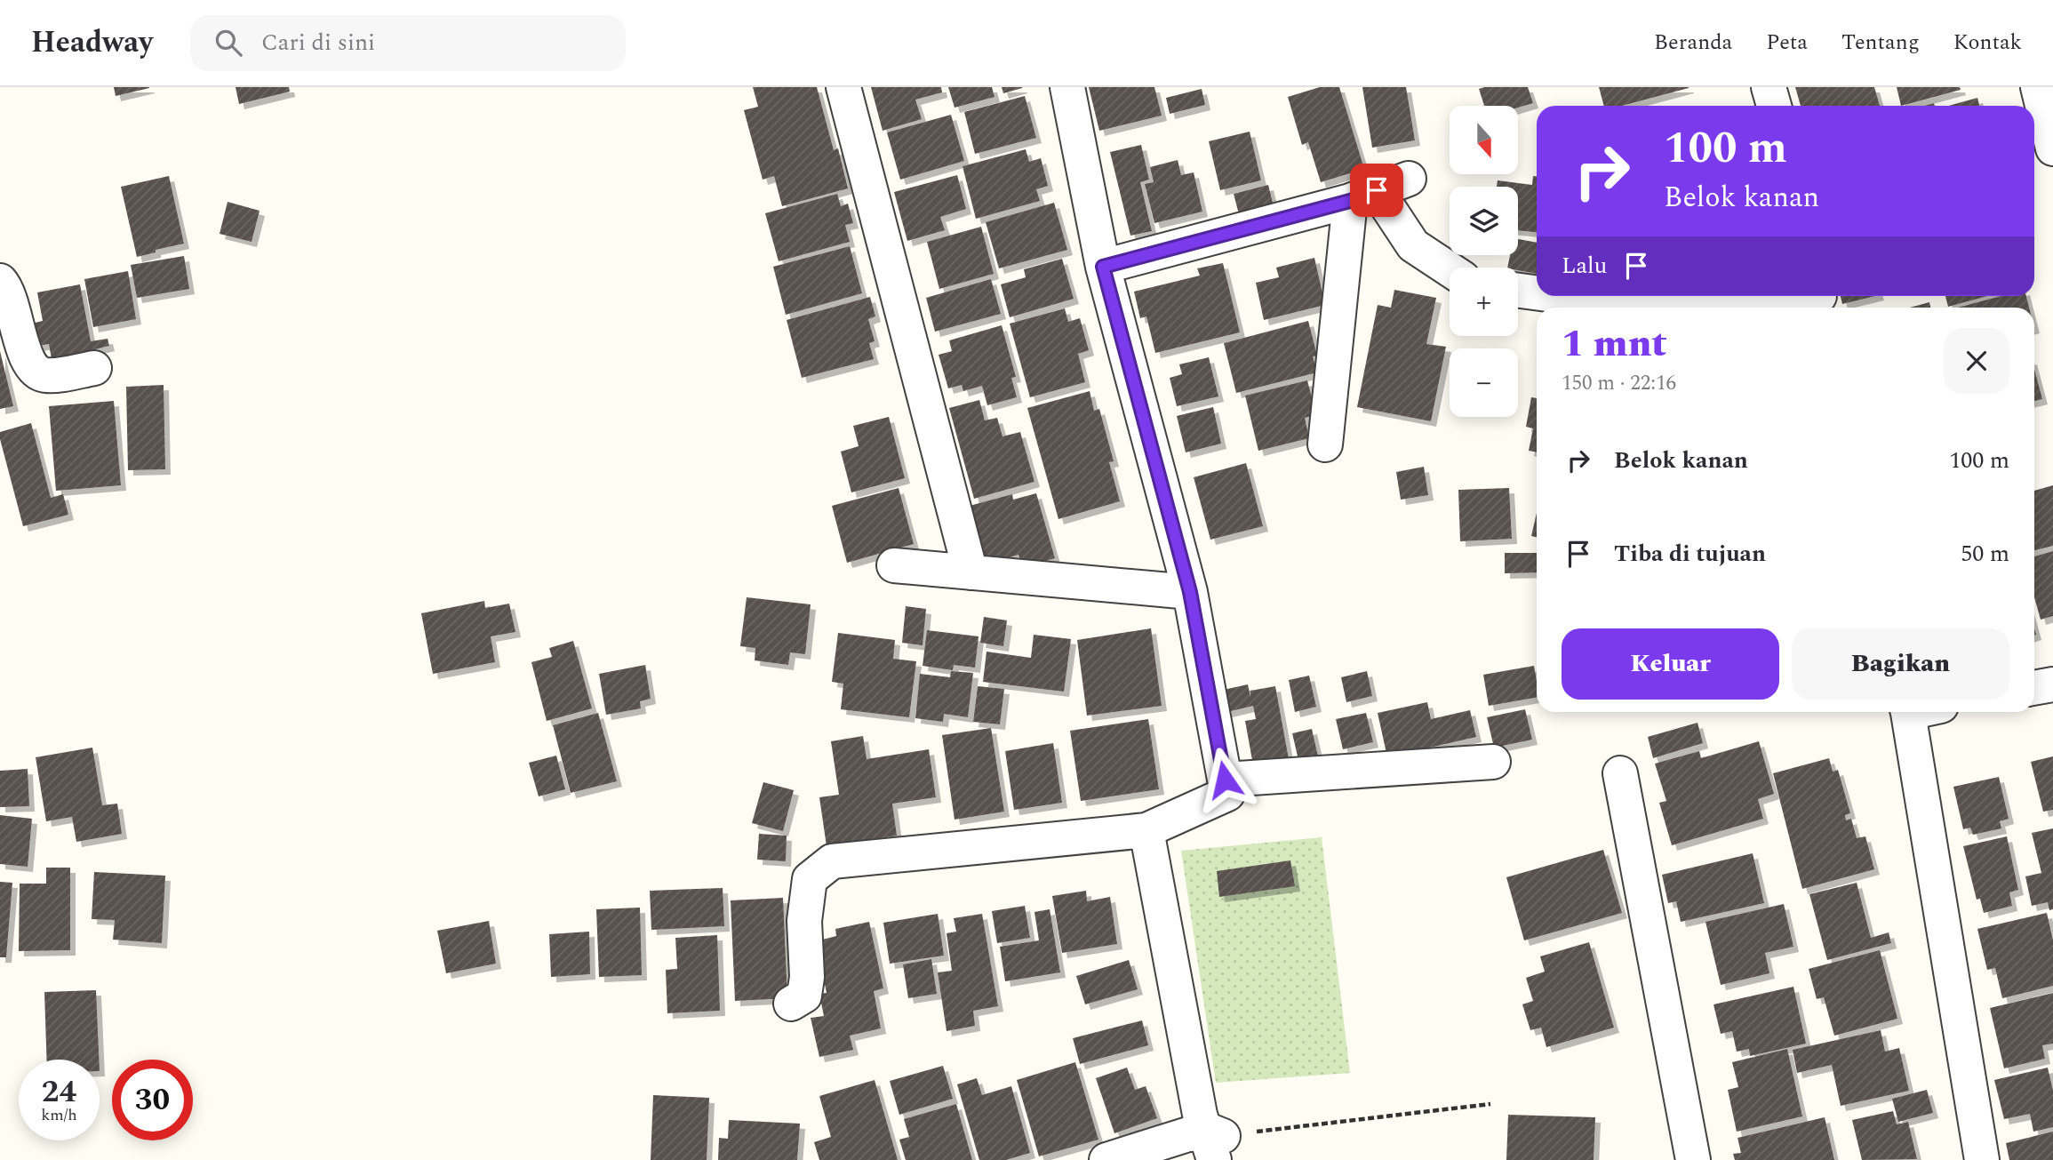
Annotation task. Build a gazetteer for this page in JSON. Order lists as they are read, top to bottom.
{
  "north": "bottom",
  "page": {
    "header": "Headway",
    "search": "Cari di sini",
    "nav": [
      "Beranda",
      "Peta",
      "Tentang",
      "Kontak"
    ],
    "map_buttons": ["+", "−"],
    "turn": ["100 m", "Belok kanan"],
    "then": "Lalu",
    "heading": ["1 mnt", "150 m · 22:16"],
    "list": [
      {
        "name": "Belok kanan",
        "value": "100 m"
      },
      {
        "name": "Tiba di tujuan",
        "value": "50 m"
      }
    ],
    "buttons": ["Keluar", "Bagikan"],
    "speed": "24 km/h",
    "limit": "30"
  }
}
